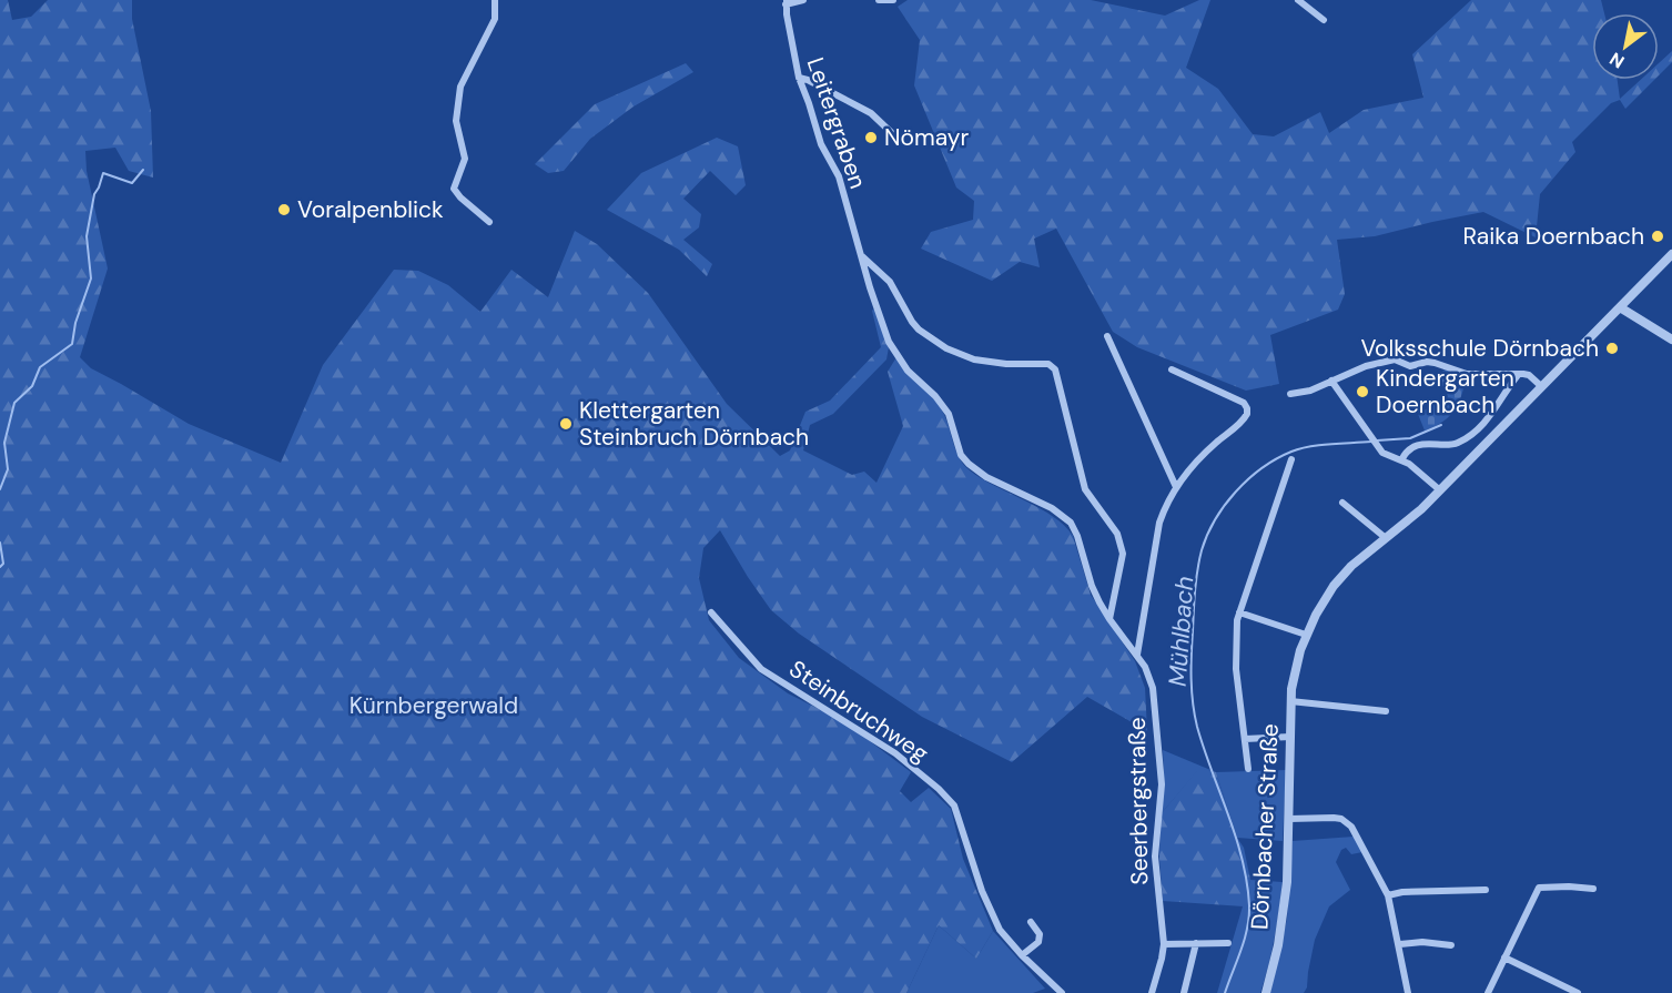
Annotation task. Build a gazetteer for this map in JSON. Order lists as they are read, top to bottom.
{
  "streets": {
    "street": [
      "Leitergraben",
      "Steinbruchweg",
      "Seerbergstraße",
      "Dörnbacher Straße"
    ]
  },
  "crossings": [
    ["Leitergraben", "Seerbergstraße"]
  ],
  "water": ["Mühlbach"],
  "parks": ["Kürnbergerwald"],
  "places": [
    "Nömayr",
    "Voralpenblick",
    "Raika Doernbach",
    "Volksschule Dörnbach",
    "Kindergarten Doernbach",
    "Klettergarten Steinbruch Dörnbach"
  ],
  "north": "bottom left"
}
